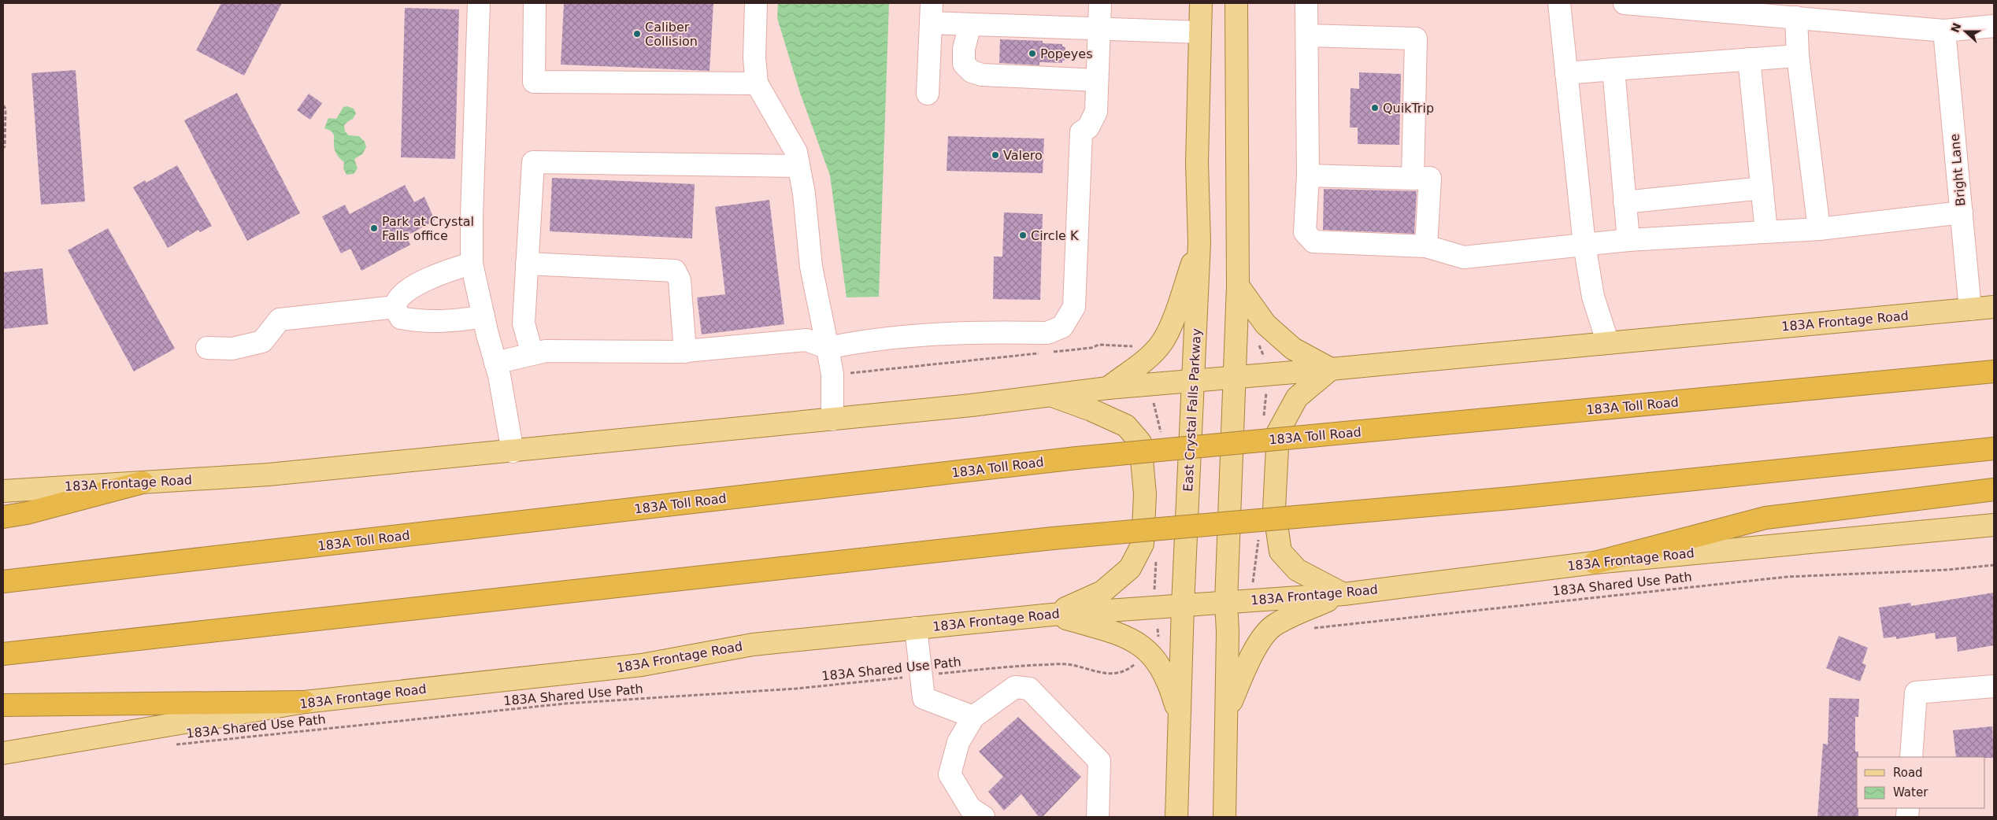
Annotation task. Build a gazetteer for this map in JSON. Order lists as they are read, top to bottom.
{
  "streets": {
    "highway": ["183A Toll Road"],
    "main road": ["183A Frontage Road", "East Crystal Falls Parkway"],
    "street": ["Bright Lane"],
    "path": ["183A Shared Use Path"]
  },
  "crossings": [
    ["Bright Lane", "183A Frontage Road"],
    ["183A Frontage Road", "East Crystal Falls Parkway"]
  ],
  "places": [
    "Caliber Collision",
    "Popeyes",
    "QuikTrip",
    "Valero",
    "Park at Crystal Falls office",
    "Circle K"
  ],
  "legend": ["Road", "Water"],
  "north": "left"
}
